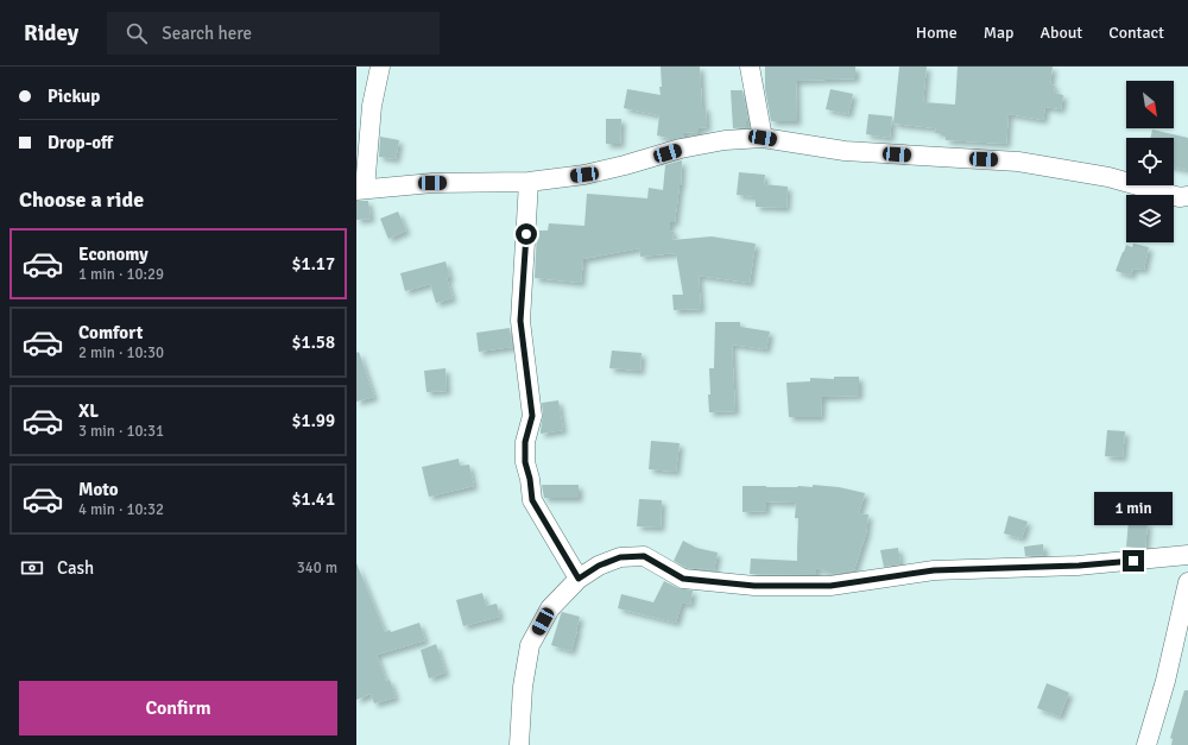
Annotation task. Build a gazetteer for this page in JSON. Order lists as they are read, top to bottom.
{
  "north": "bottom right",
  "page": {
    "header": "Ridey",
    "search": "Search here",
    "nav": [
      "Home",
      "Map",
      "About",
      "Contact"
    ],
    "banner": ["Pickup", "Drop-off"],
    "heading": "Choose a ride",
    "list": [
      {
        "name": "Economy",
        "note": "1 min · 10:29",
        "value": "$1.17"
      },
      {
        "name": "Comfort",
        "note": "2 min · 10:30",
        "value": "$1.58"
      },
      {
        "name": "XL",
        "note": "3 min · 10:31",
        "value": "$1.99"
      },
      {
        "name": "Moto",
        "note": "4 min · 10:32",
        "value": "$1.41"
      }
    ],
    "bubble": "1 min",
    "pay": ["Cash", "340 m"],
    "buttons": "Confirm"
  }
}
